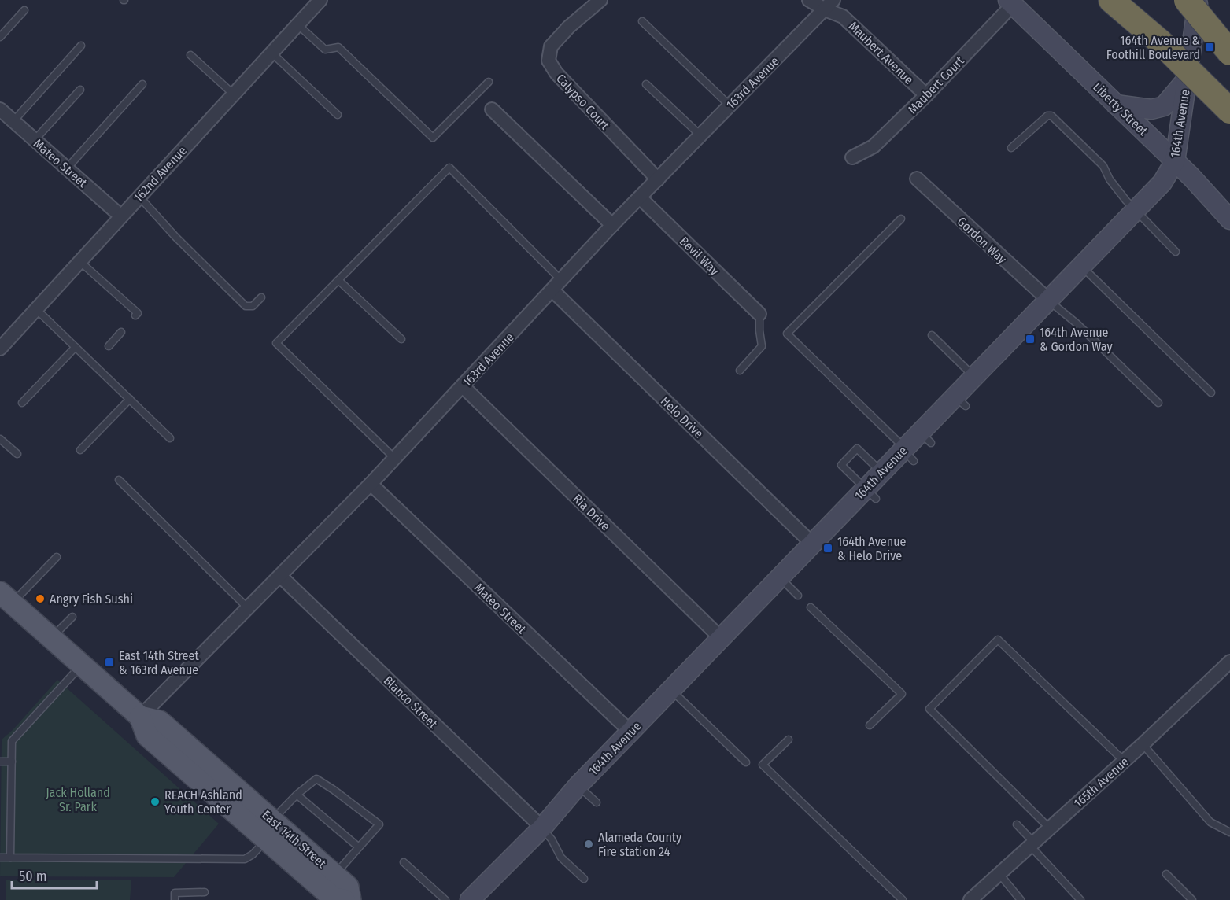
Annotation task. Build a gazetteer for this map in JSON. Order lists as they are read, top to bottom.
{
  "streets": {
    "main road": ["East 14th Street"],
    "street": [
      "Maubert Avenue",
      "163rd Avenue",
      "Maubert Court",
      "Calypso Court",
      "Liberty Street",
      "164th Avenue",
      "Mateo Street",
      "162nd Avenue",
      "Gordon Way",
      "Bevil Way",
      "Helo Drive",
      "Ria Drive",
      "Blanco Street",
      "165th Avenue"
    ]
  },
  "crossings": [
    ["Maubert Avenue", "163rd Avenue"],
    ["Maubert Avenue", "Maubert Court"],
    ["163rd Avenue", "Calypso Court"],
    ["163rd Avenue", "Mateo Street"],
    ["163rd Avenue", "Bevil Way"],
    ["163rd Avenue", "Helo Drive"],
    ["163rd Avenue", "Ria Drive"],
    ["163rd Avenue", "Blanco Street"],
    ["163rd Avenue", "East 14th Street"],
    ["Maubert Court", "Liberty Street"],
    ["Liberty Street", "164th Avenue"],
    ["164th Avenue", "Mateo Street"],
    ["164th Avenue", "Gordon Way"],
    ["164th Avenue", "Helo Drive"],
    ["164th Avenue", "Ria Drive"],
    ["164th Avenue", "Blanco Street"],
    ["Mateo Street", "162nd Avenue"]
  ],
  "parks": ["Jack Holland Sr. Park"],
  "places": {
    "transit": [
      "164th Avenue & Foothill Boulevard",
      "164th Avenue & Gordon Way",
      "164th Avenue & Helo Drive",
      "East 14th Street & 163rd Avenue"
    ],
    "other": ["Angry Fish Sushi", "REACH Ashland Youth Center", "Alameda County Fire station 24"]
  },
  "scale_bar": "50 m"
}
